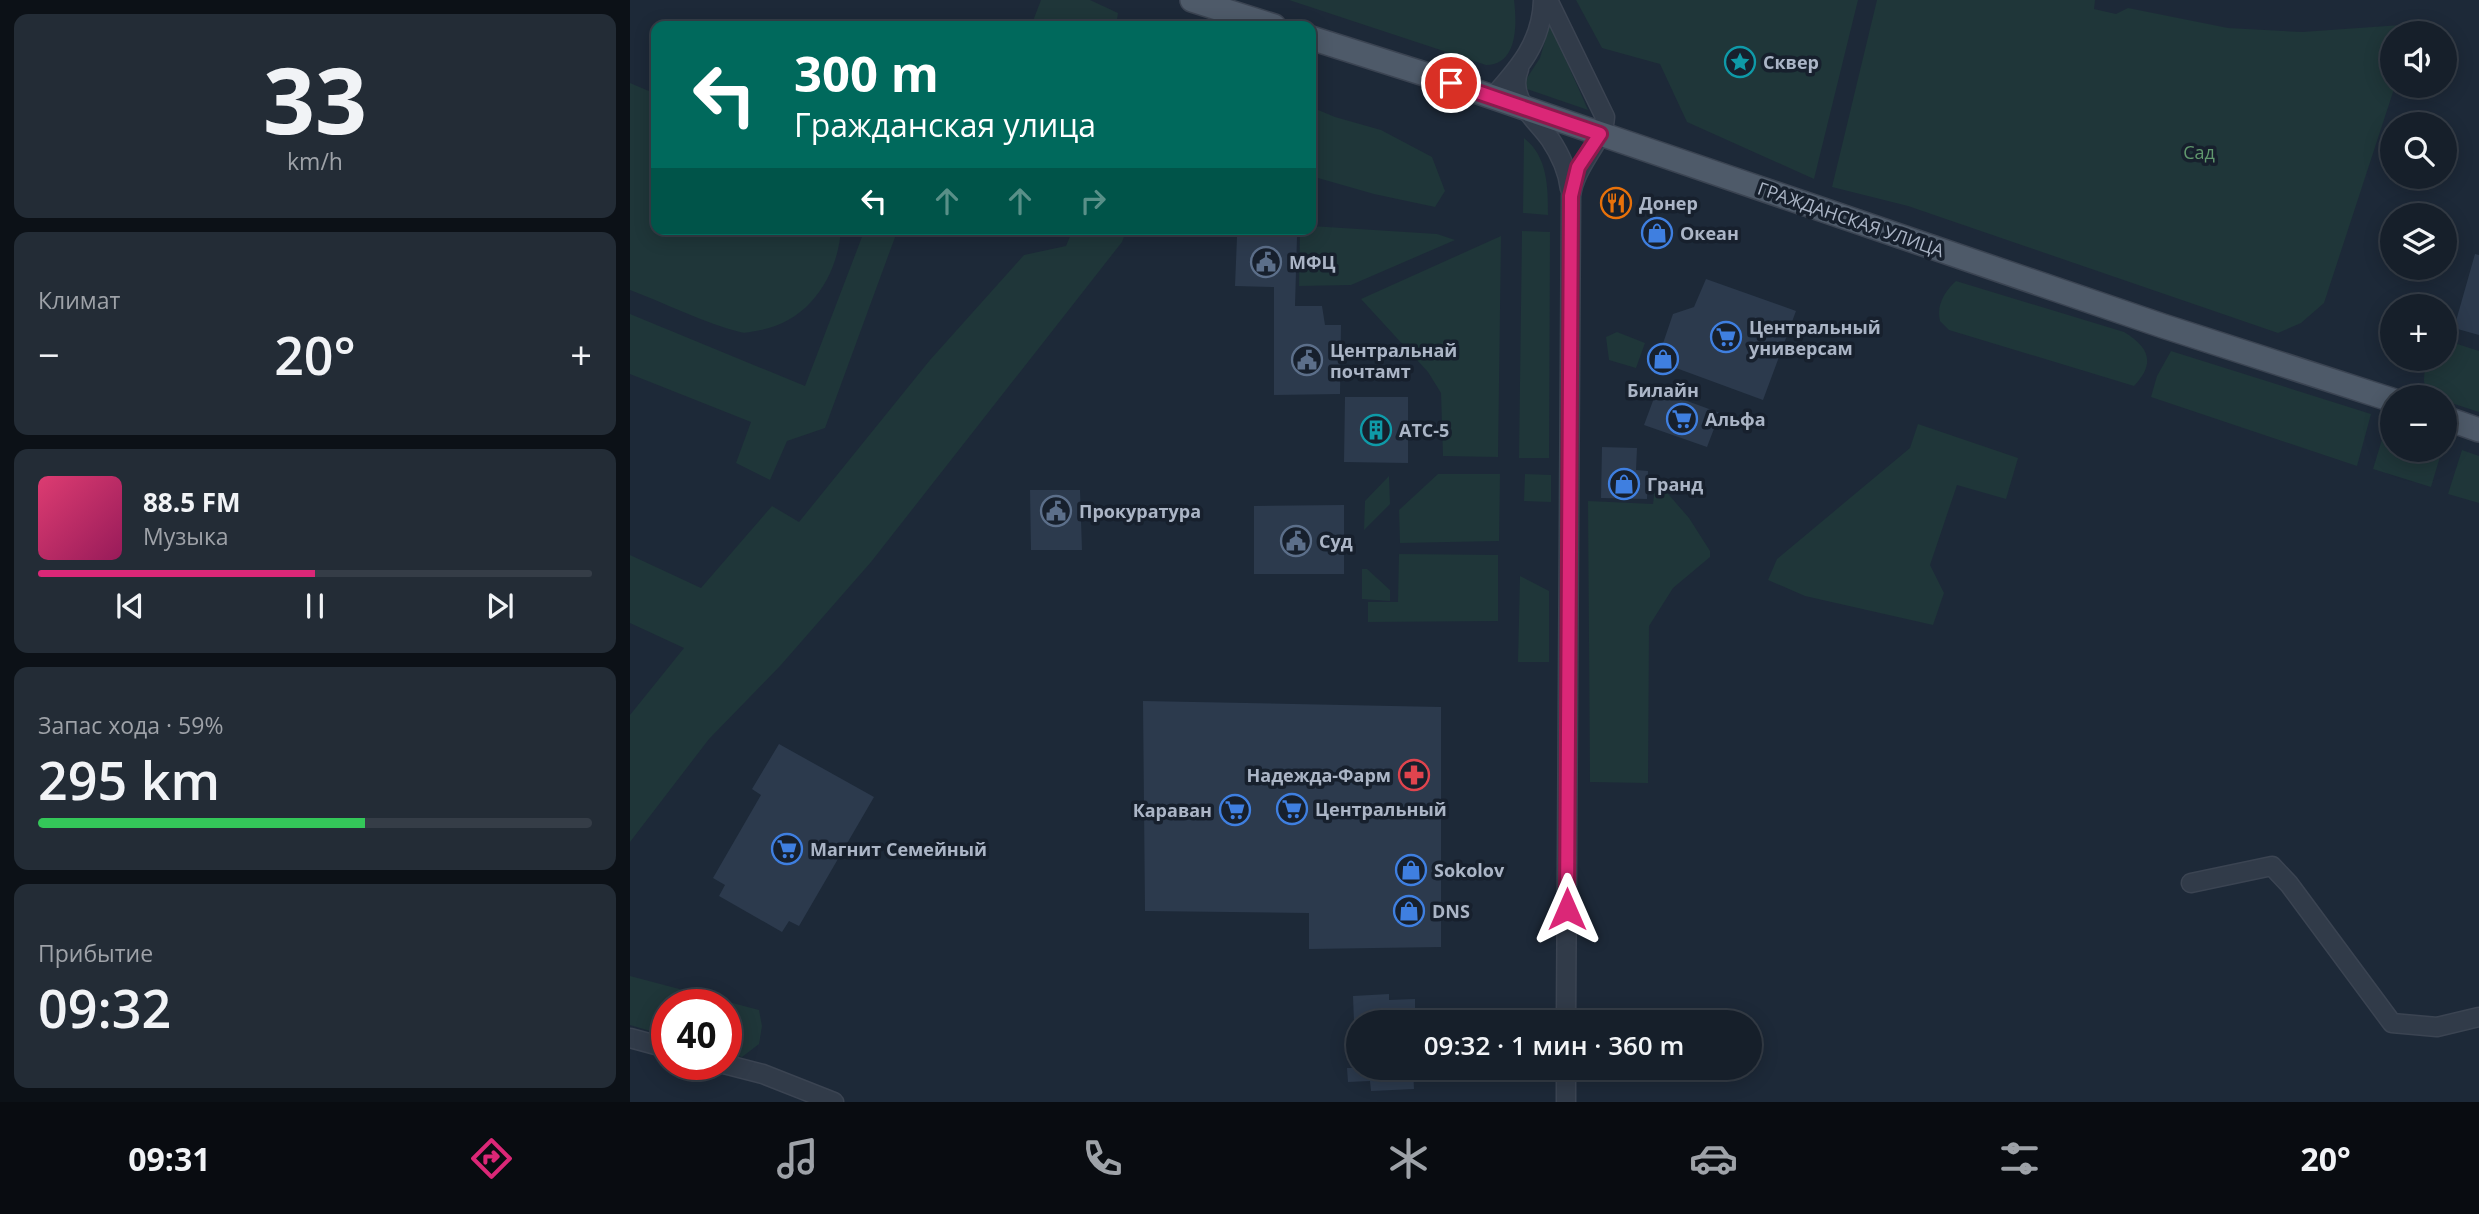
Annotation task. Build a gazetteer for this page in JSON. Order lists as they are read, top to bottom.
{
  "streets": {
    "main road": ["ГРАЖДАНСКАЯ УЛИЦА"]
  },
  "parks": ["Сад"],
  "places": {
    "place": ["Сквер"],
    "restaurant": ["Донер"],
    "shop": [
      "Океан",
      "Билайн",
      "Гранд",
      "Sokolov",
      "DNS"
    ],
    "public building": [
      "МФЦ",
      "Центральнай почтамт",
      "Прокуратура",
      "Суд"
    ],
    "supermarket": [
      "Центральный универсам",
      "Альфа",
      "Центральный",
      "Караван",
      "Магнит Семейный"
    ],
    "building": ["АТС-5"],
    "pharmacy": ["Надежда-Фарм"]
  },
  "page": {
    "tile": [
      ["33", "km/h"],
      "Климат",
      ["Запас хода · 59%", "295 km"],
      ["Прибытие", "09:32"]
    ],
    "map_buttons": ["+", "−"],
    "turn": ["300 m", "Гражданская улица"],
    "heat": ["−", "20°", "+"],
    "song": ["88.5 FM", "Музыка"],
    "limit": "40",
    "trip": "09:32 · 1 мин · 360 m",
    "tabs": ["09:31", "20°"]
  }
}
